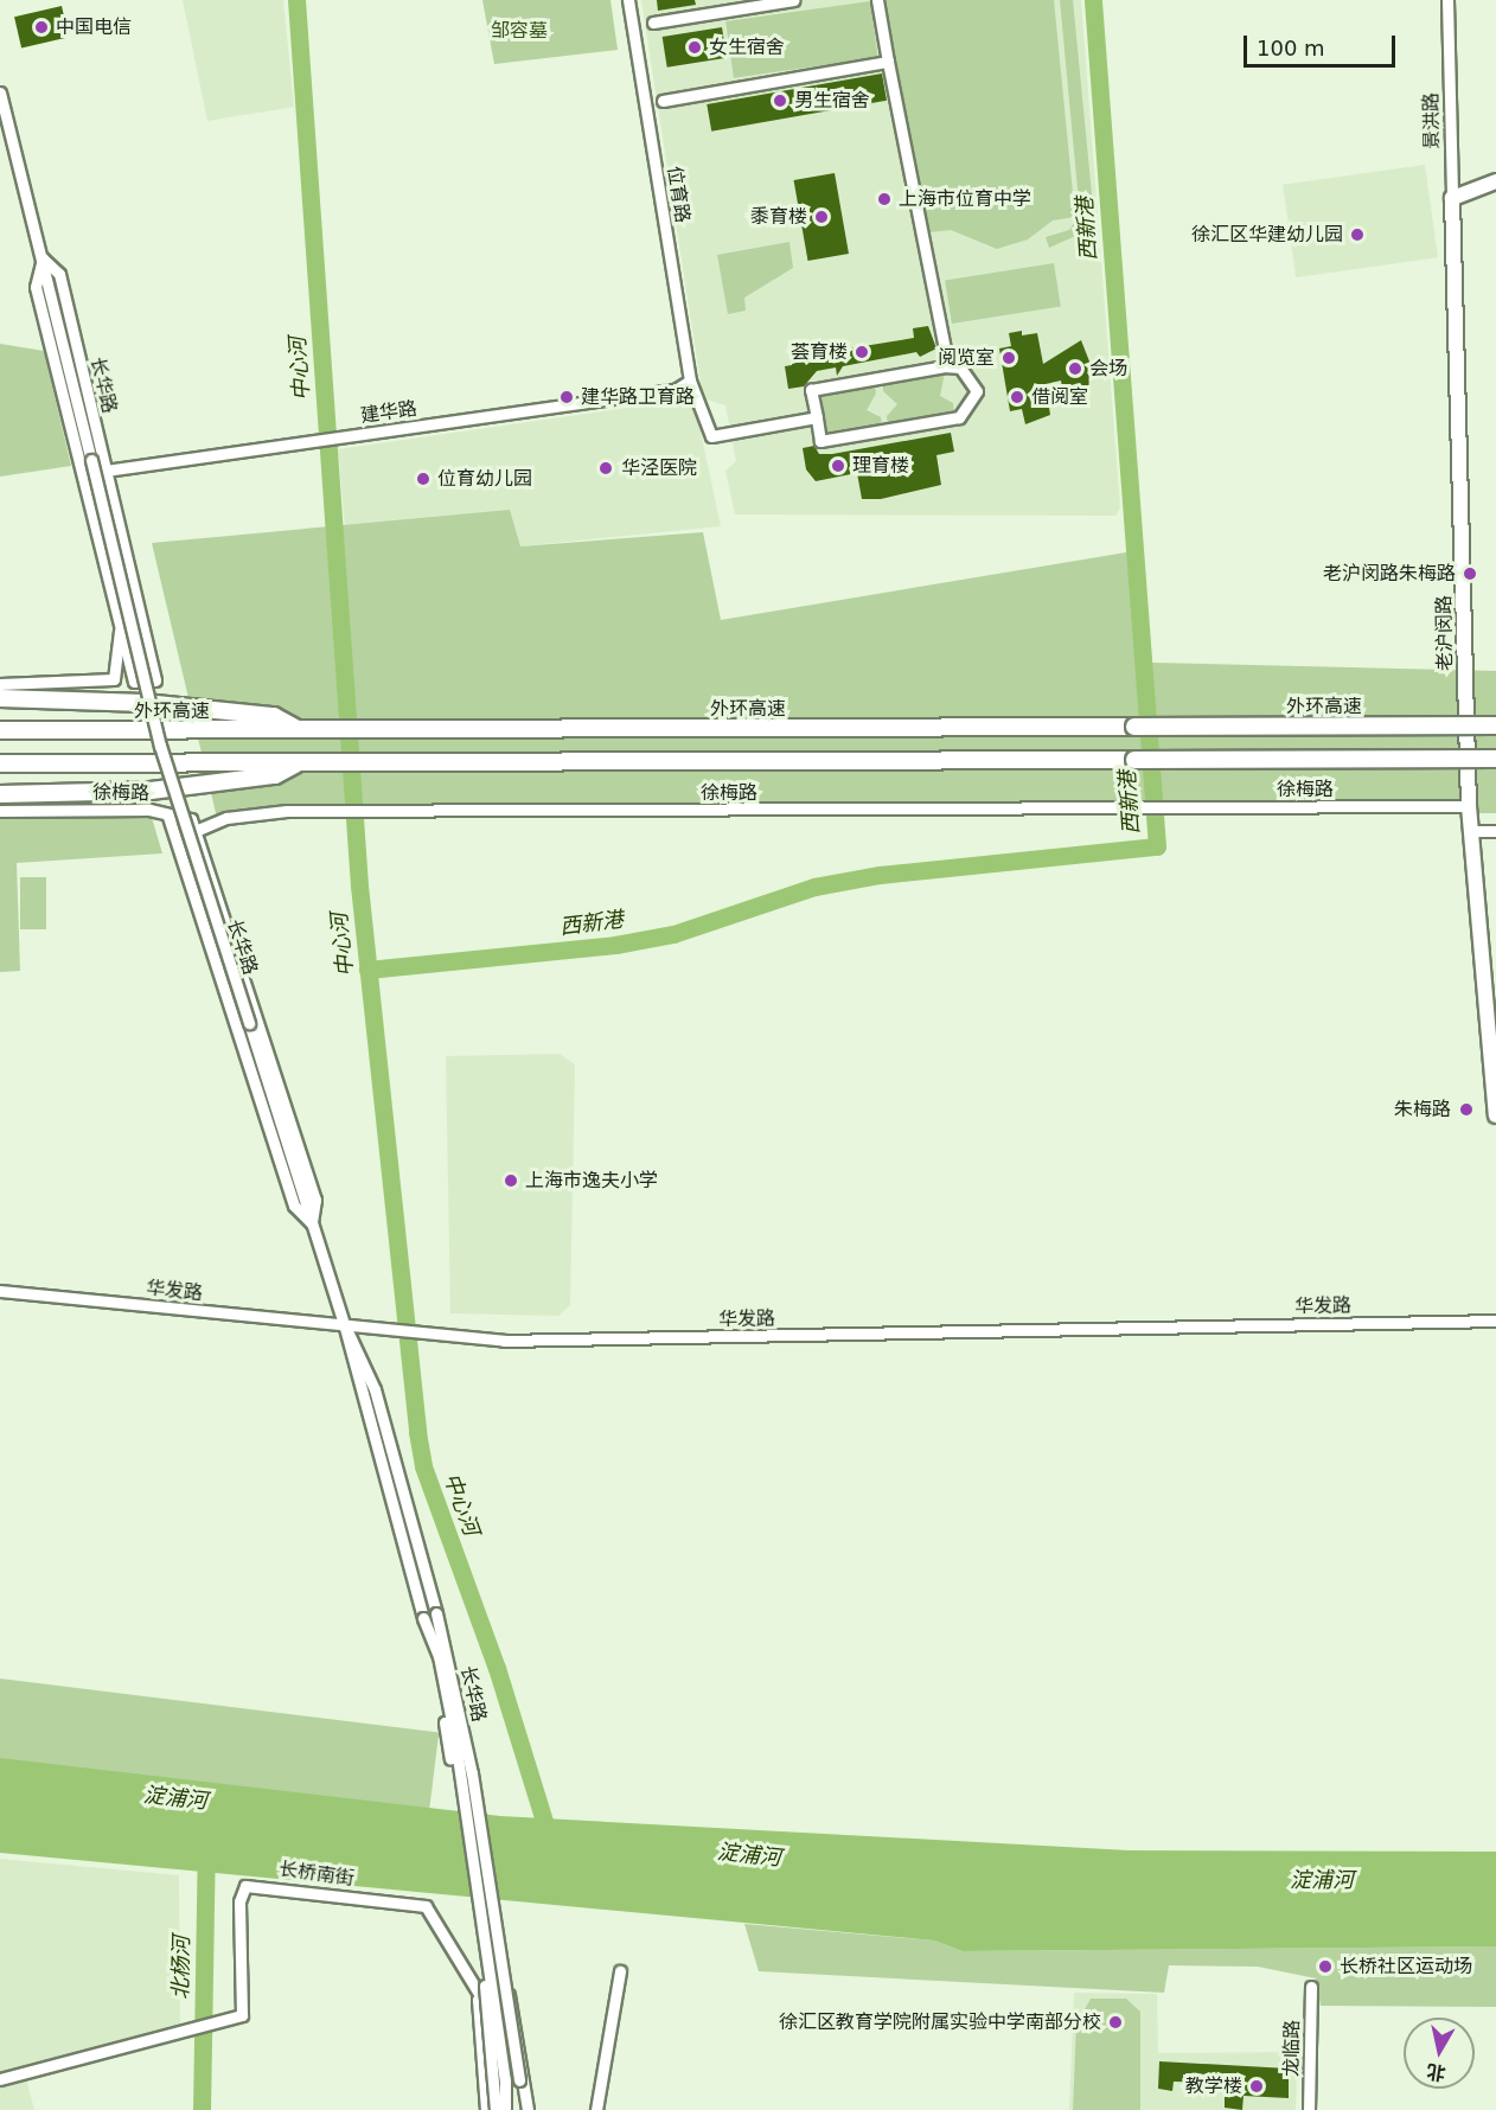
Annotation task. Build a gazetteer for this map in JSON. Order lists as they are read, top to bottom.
{
  "streets": {
    "highway": ["外环高速"],
    "main road": ["老沪闵路"],
    "street": [
      "景洪路",
      "位育路",
      "长华路",
      "建华路",
      "徐梅路",
      "华发路",
      "长桥南街",
      "龙临路"
    ]
  },
  "crossings": [
    ["景洪路", "老沪闵路"],
    ["位育路", "建华路"],
    ["长华路", "建华路"],
    ["长华路", "徐梅路"],
    ["长华路", "华发路"],
    ["老沪闵路", "徐梅路"]
  ],
  "water": [
    "西新港",
    "中心河",
    "淀浦河",
    "北杨河"
  ],
  "parks": ["邹容墓"],
  "places": [
    "中国电信",
    "女生宿舍",
    "男生宿舍",
    "上海市位育中学",
    "黍育楼",
    "徐汇区华建幼儿园",
    "荟育楼",
    "阅览室",
    "会场",
    "建华路卫育路",
    "借阅室",
    "理育楼",
    "华泾医院",
    "位育幼儿园",
    "老沪闵路朱梅路",
    "朱梅路",
    "上海市逸夫小学",
    "长桥社区运动场",
    "徐汇区教育学院附属实验中学南部分校",
    "教学楼"
  ],
  "scale_bar": "100 m",
  "north": "bottom"
}
